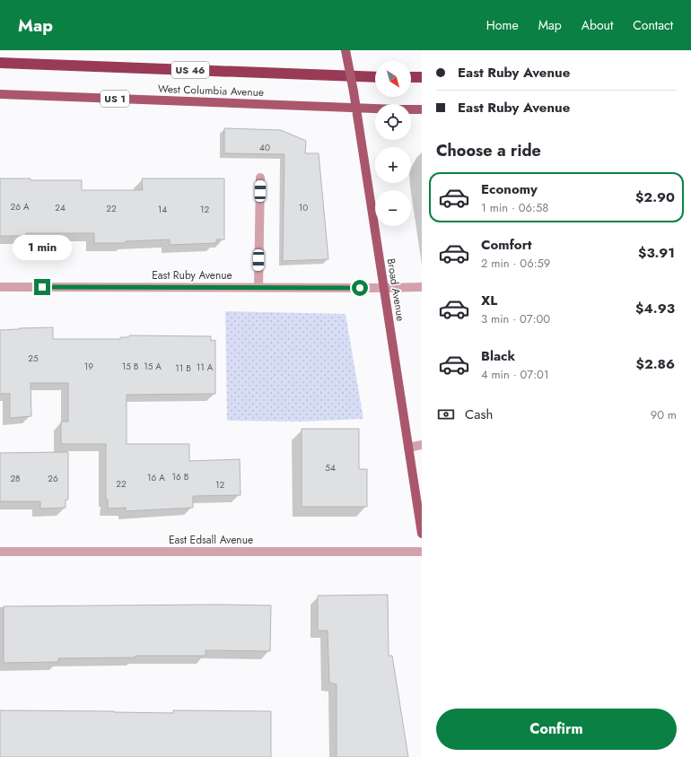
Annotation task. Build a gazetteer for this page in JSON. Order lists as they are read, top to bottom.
{
  "streets": {
    "highway": ["US 46"],
    "main road": ["West Columbia Avenue", "US 1", "Broad Avenue"],
    "street": ["East Ruby Avenue", "East Edsall Avenue"]
  },
  "crossings": [
    ["West Columbia Avenue", "Broad Avenue"],
    ["East Ruby Avenue", "Broad Avenue"]
  ],
  "house_numbers": [
    "40",
    "26 A",
    "24",
    "10",
    "22",
    "14",
    "12",
    "25",
    "19",
    "15 B",
    "15 A",
    "11 A",
    "11 B",
    "54",
    "16 B",
    "16 A",
    "28",
    "26",
    "22",
    "12"
  ],
  "north": "bottom right",
  "page": {
    "header": "Map",
    "nav": [
      "Home",
      "Map",
      "About",
      "Contact"
    ],
    "banner": ["East Ruby Avenue", "East Ruby Avenue"],
    "map_buttons": ["+", "−"],
    "heading": "Choose a ride",
    "list": [
      {
        "name": "Economy",
        "note": "1 min · 06:58",
        "value": "$2.90"
      },
      {
        "name": "Comfort",
        "note": "2 min · 06:59",
        "value": "$3.91"
      },
      {
        "name": "XL",
        "note": "3 min · 07:00",
        "value": "$4.93"
      },
      {
        "name": "Black",
        "note": "4 min · 07:01",
        "value": "$2.86"
      }
    ],
    "bubble": "1 min",
    "pay": ["Cash", "90 m"],
    "buttons": "Confirm"
  }
}
